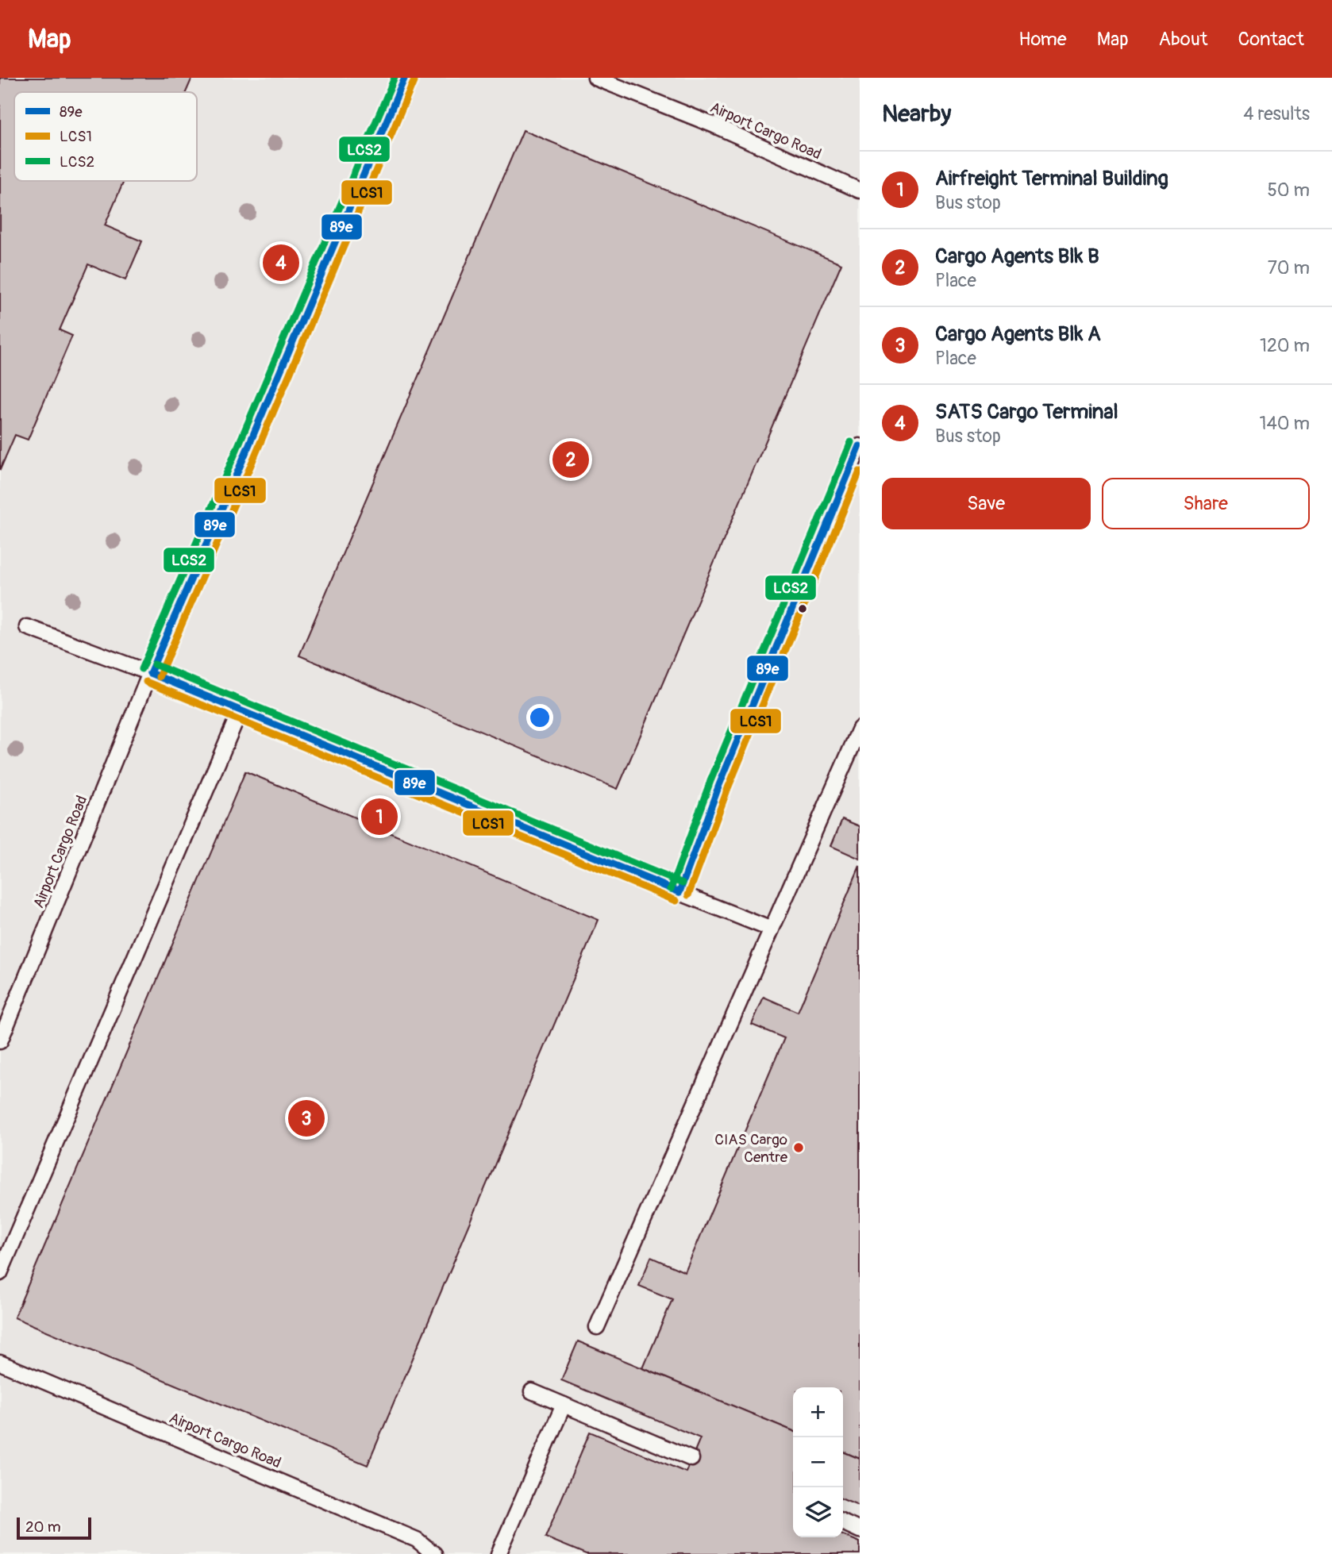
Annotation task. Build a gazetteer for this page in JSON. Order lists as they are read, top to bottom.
{
  "streets": {
    "lane": ["Airport Cargo Road"]
  },
  "places": ["CIAS Cargo Centre"],
  "lines": ["transit line 89e", "transit line LCS2", "transit line LCS1"],
  "legend": ["89e", "LCS1", "LCS2"],
  "scale_bar": "20 m",
  "page": {
    "header": "Map",
    "nav": [
      "Home",
      "Map",
      "About",
      "Contact"
    ],
    "heading": ["Nearby", "4 results"],
    "list": [
      {
        "mark": "1",
        "name": "Airfreight Terminal Building",
        "note": "Bus stop",
        "value": "50 m"
      },
      {
        "mark": "2",
        "name": "Cargo Agents Blk B",
        "note": "Place",
        "value": "70 m"
      },
      {
        "mark": "3",
        "name": "Cargo Agents Blk A",
        "note": "Place",
        "value": "120 m"
      },
      {
        "mark": "4",
        "name": "SATS Cargo Terminal",
        "note": "Bus stop",
        "value": "140 m"
      }
    ],
    "pins": [
      "4",
      "2",
      "1",
      "3"
    ],
    "buttons": ["Save", "Share"],
    "map_buttons": ["+", "−"],
    "scale": "20 m"
  }
}
